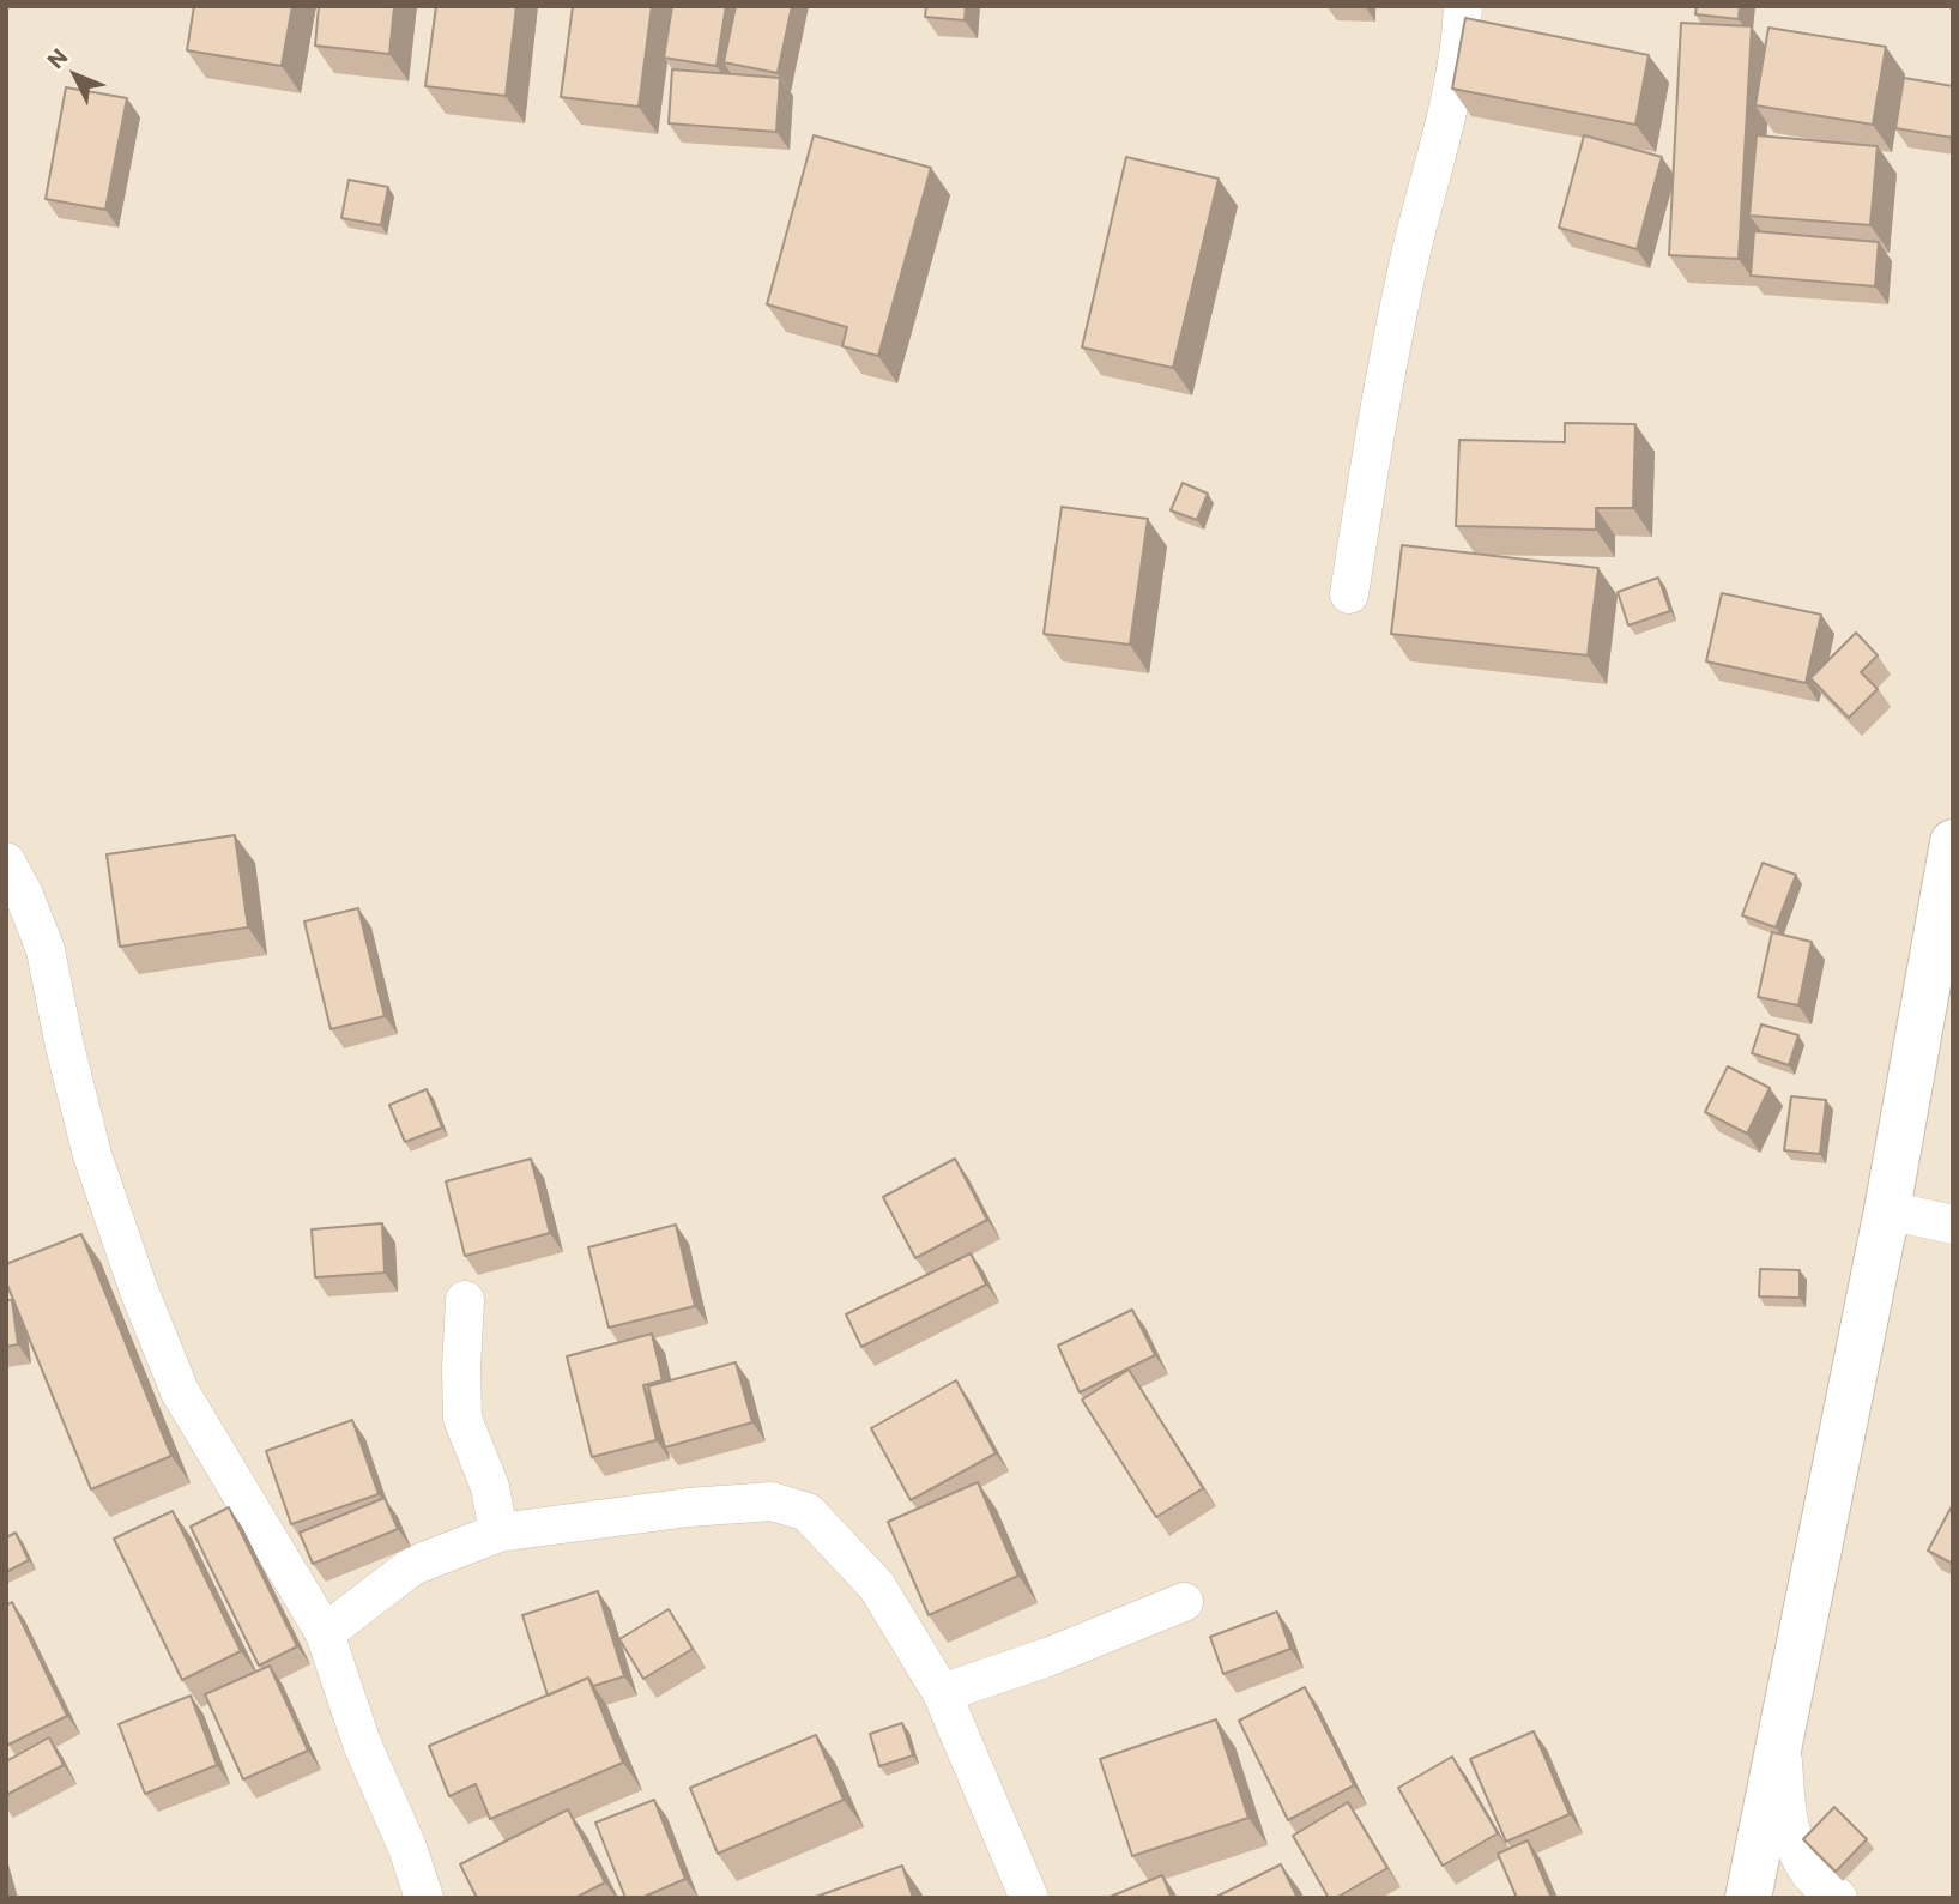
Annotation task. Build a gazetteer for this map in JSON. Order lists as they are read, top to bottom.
{
  "north": "top left"
}
